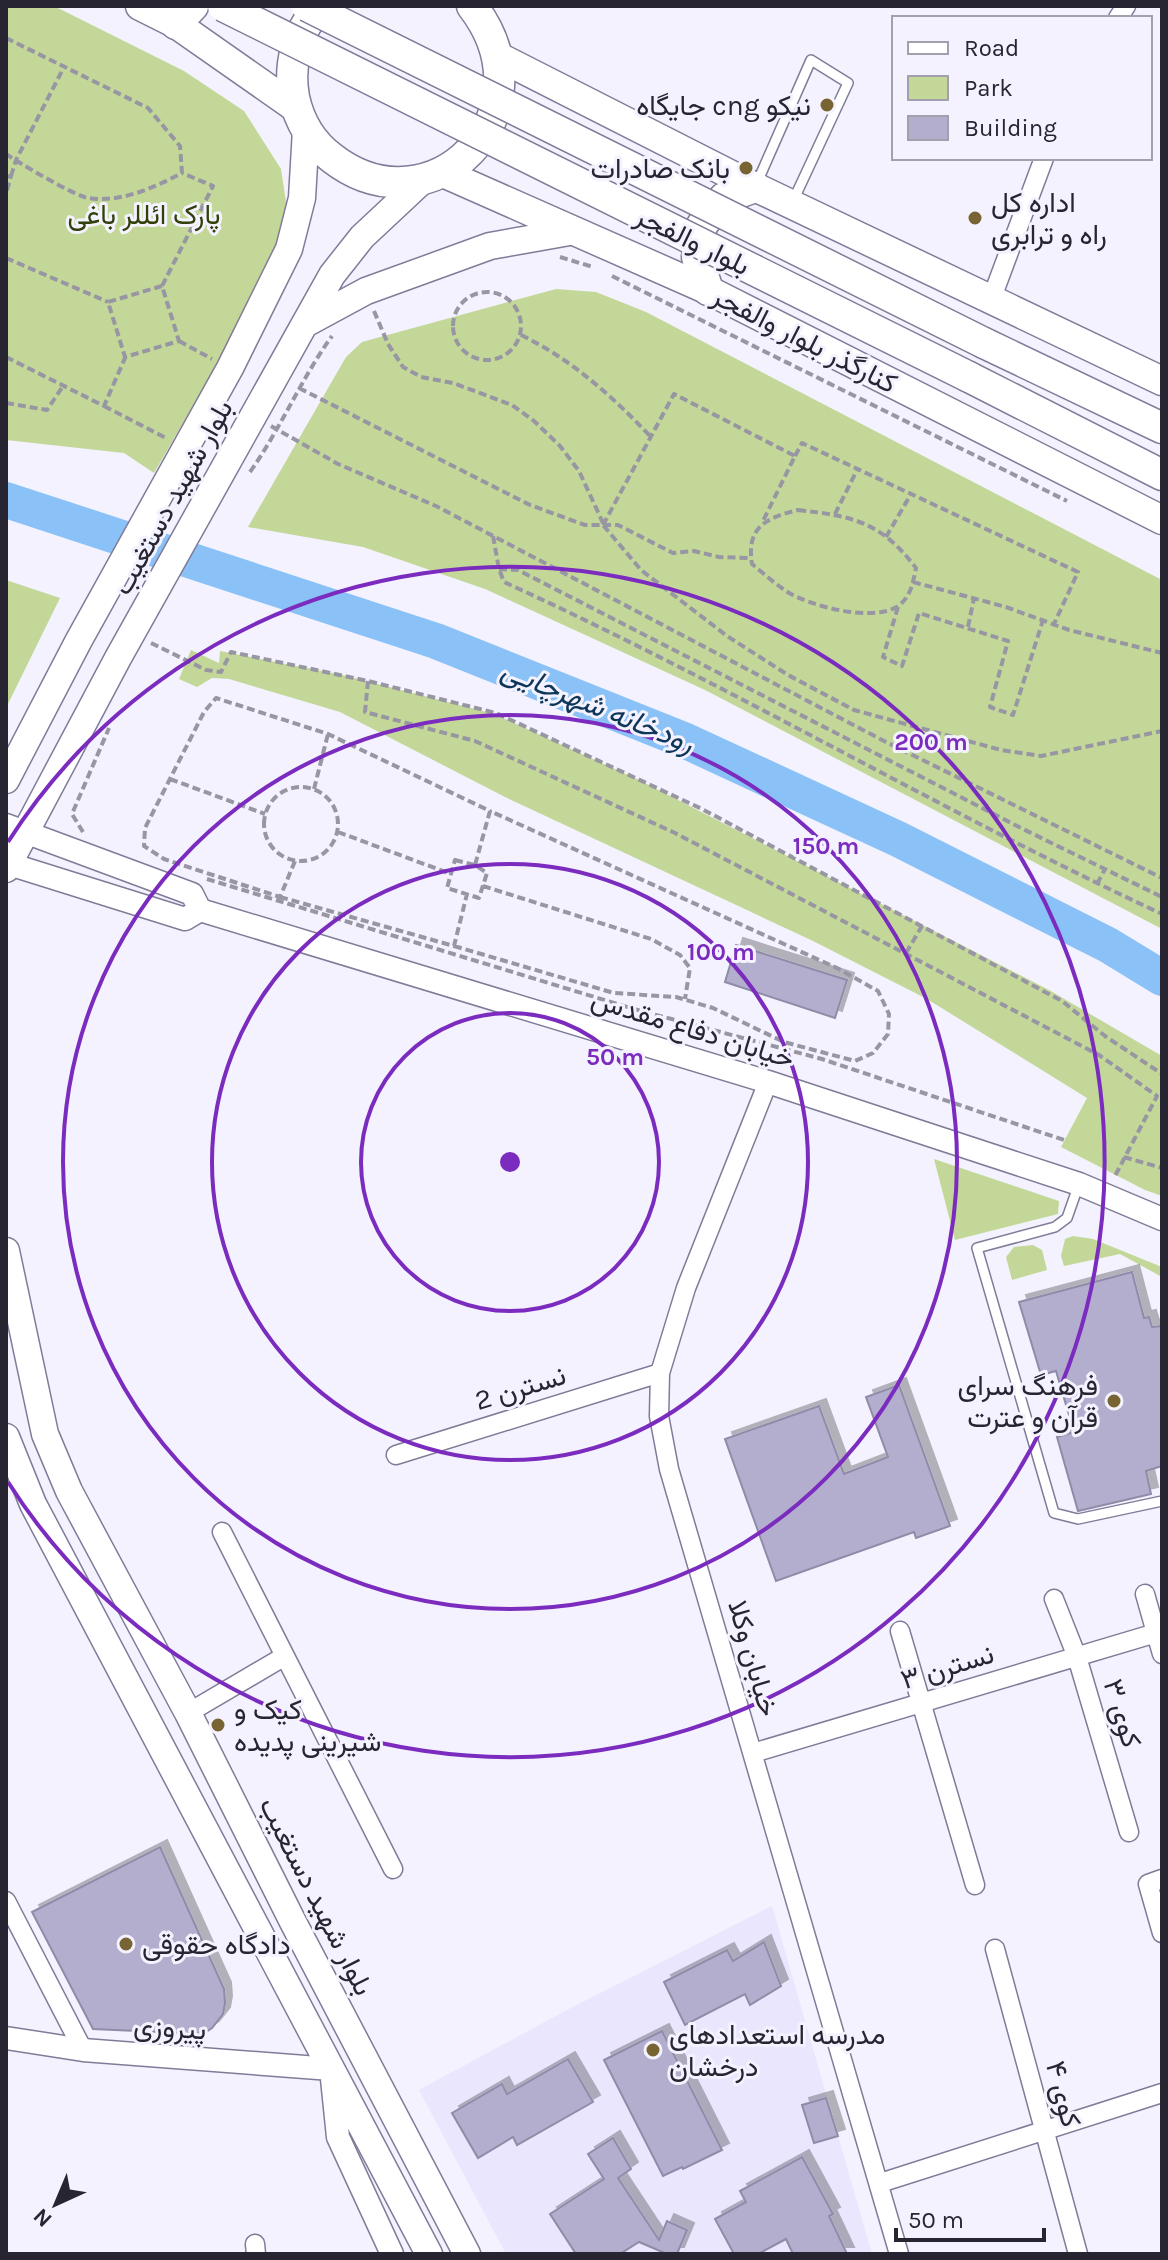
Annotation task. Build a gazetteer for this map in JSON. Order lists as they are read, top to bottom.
{
  "streets": {
    "highway": ["بلوار والفجر"],
    "main road": ["کنارگذر بلوار والفجر", "بلوار شهید دستغیب"],
    "street": [
      "خیابان دفاع مقدس",
      "نسترن 2",
      "خیابان وکلا",
      "نسترن ۳",
      "کوی ۳",
      "پیروزی",
      "کوی ۴"
    ]
  },
  "crossings": [
    ["کنارگذر بلوار والفجر", "بلوار شهید دستغیب"],
    ["بلوار شهید دستغیب", "خیابان دفاع مقدس"],
    ["خیابان دفاع مقدس", "خیابان وکلا"],
    ["نسترن 2", "خیابان وکلا"],
    ["خیابان وکلا", "نسترن ۳"],
    ["نسترن ۳", "کوی ۳"]
  ],
  "water": ["رودخانه شهرچایی"],
  "parks": ["پارک ائللر باغی"],
  "places": [
    "جایگاه cng نیکو",
    "بانک صادرات",
    "اداره کل راه و ترابری",
    "فرهنگ سرای قرآن و عترت",
    "کیک و شیرینی پدیده",
    "دادگاه حقوقی",
    "مدرسه استعدادهای درخشان"
  ],
  "legend": ["Road", "Park", "Building"],
  "scale_bar": "50 m",
  "north": "bottom left",
  "rings": [
    "200 m",
    "150 m",
    "100 m",
    "50 m"
  ]
}
